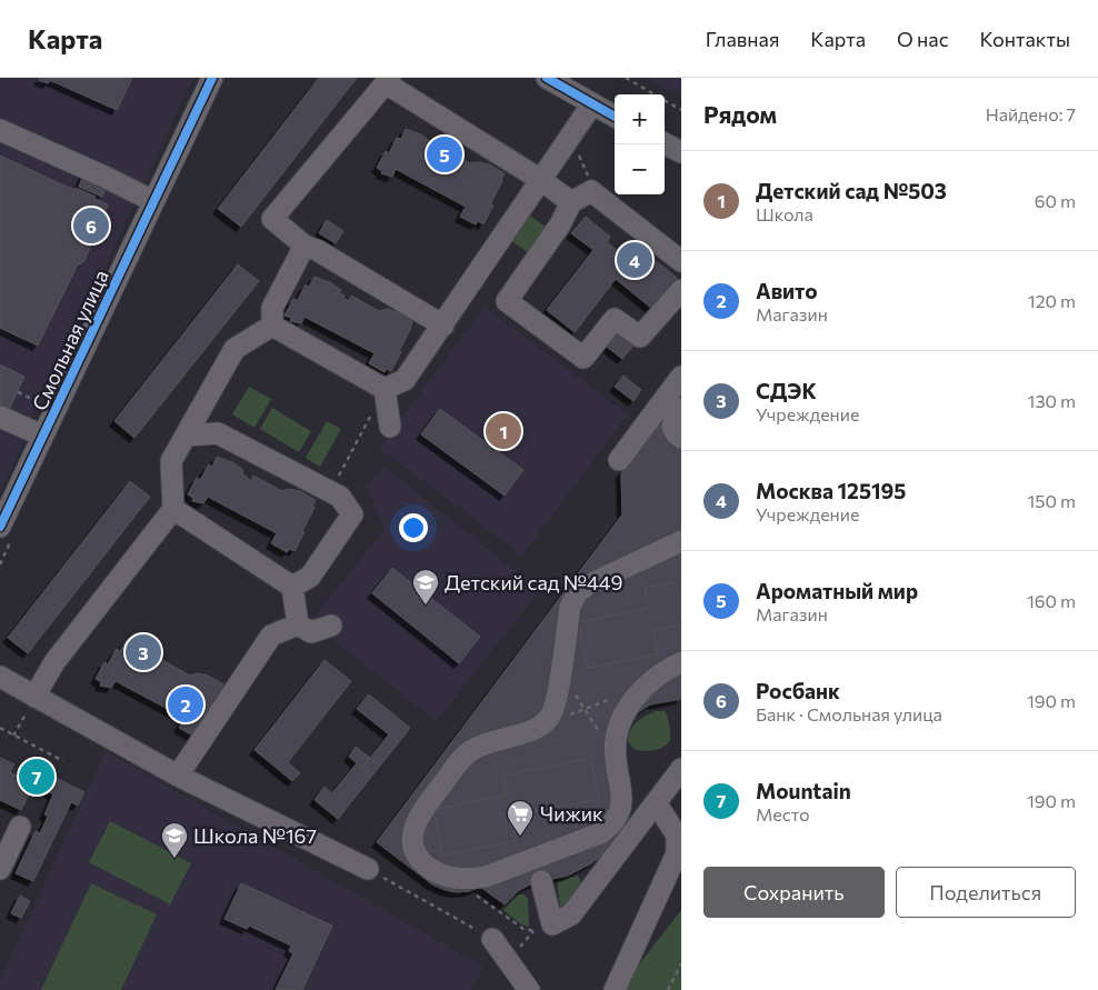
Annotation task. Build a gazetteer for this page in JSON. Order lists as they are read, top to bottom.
{
  "streets": {
    "street": ["Смольная улица"]
  },
  "places": {
    "school or university": ["Детский сад №449", "Школа №167"],
    "supermarket": ["Чижик"]
  },
  "page": {
    "header": "Карта",
    "nav": [
      "Главная",
      "Карта",
      "О нас",
      "Контакты"
    ],
    "heading": ["Рядом", "Найдено: 7"],
    "map_buttons": ["+", "−"],
    "pins": [
      "5",
      "6",
      "4",
      "1",
      "3",
      "2",
      "7"
    ],
    "list": [
      {
        "mark": "1",
        "name": "Детский сад №503",
        "note": "Школа",
        "value": "60 m"
      },
      {
        "mark": "2",
        "name": "Авито",
        "note": "Магазин",
        "value": "120 m"
      },
      {
        "mark": "3",
        "name": "СДЭК",
        "note": "Учреждение",
        "value": "130 m"
      },
      {
        "mark": "4",
        "name": "Москва 125195",
        "note": "Учреждение",
        "value": "150 m"
      },
      {
        "mark": "5",
        "name": "Ароматный мир",
        "note": "Магазин",
        "value": "160 m"
      },
      {
        "mark": "6",
        "name": "Росбанк",
        "note": "Банк · Смольная улица",
        "value": "190 m"
      },
      {
        "mark": "7",
        "name": "Mountain",
        "note": "Место",
        "value": "190 m"
      }
    ],
    "buttons": ["Сохранить", "Поделиться"]
  }
}
